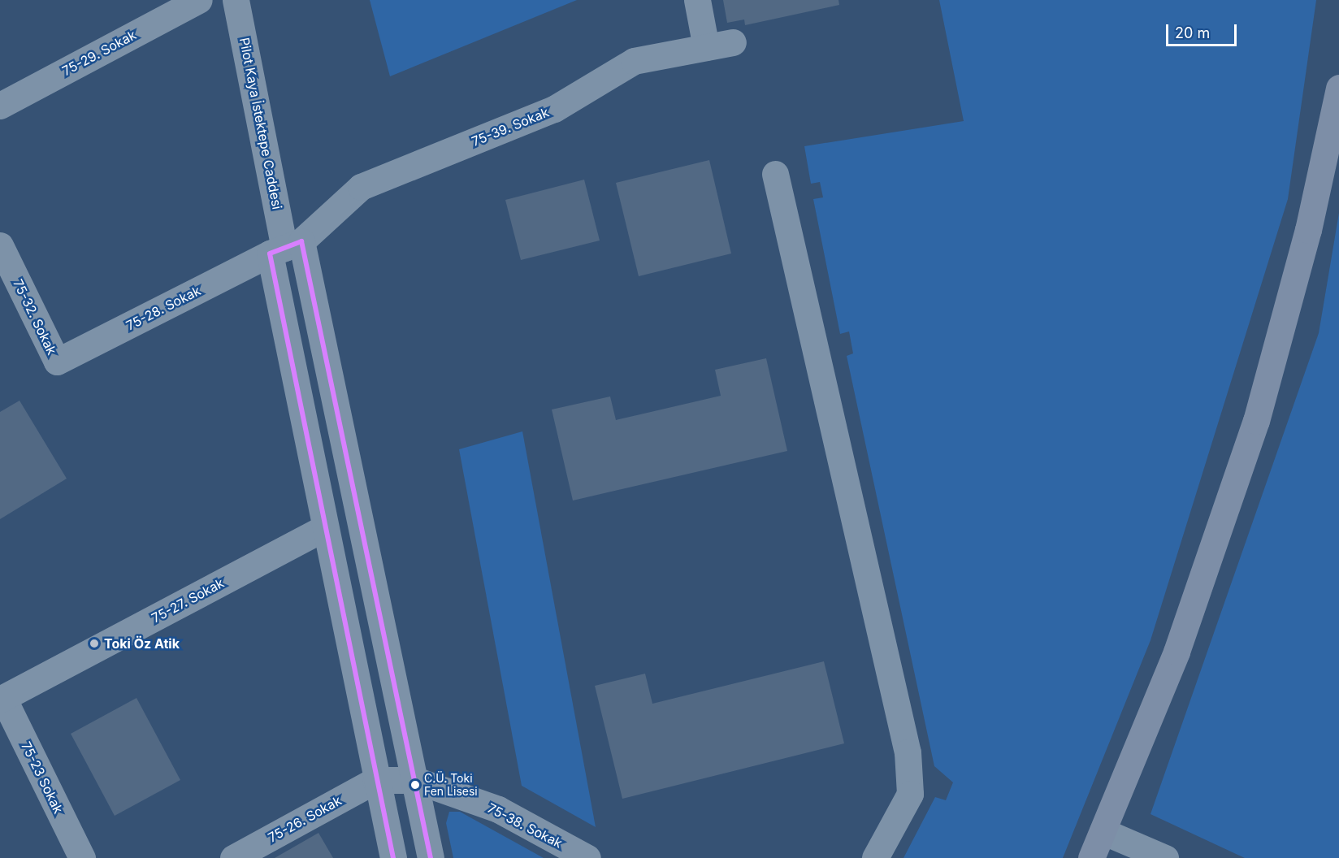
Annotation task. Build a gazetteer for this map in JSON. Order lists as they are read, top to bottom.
{
  "streets": {
    "street": [
      "75-29. Sokak",
      "Pilot Kaya İstektepe Caddesi",
      "75-39. Sokak",
      "75-28. Sokak",
      "75-32. Sokak",
      "75-27. Sokak",
      "75-23 Sokak",
      "75-26. Sokak",
      "75-38. Sokak"
    ]
  },
  "crossings": [
    ["Pilot Kaya İstektepe Caddesi", "75-39. Sokak"],
    ["Pilot Kaya İstektepe Caddesi", "75-28. Sokak"],
    ["Pilot Kaya İstektepe Caddesi", "75-27. Sokak"],
    ["Pilot Kaya İstektepe Caddesi", "75-26. Sokak"],
    ["Pilot Kaya İstektepe Caddesi", "75-38. Sokak"],
    ["75-39. Sokak", "75-28. Sokak"],
    ["75-28. Sokak", "75-32. Sokak"],
    ["75-27. Sokak", "75-23 Sokak"],
    ["75-26. Sokak", "75-38. Sokak"]
  ],
  "places": ["Toki Öz Atik", "C.Ü. Toki Fen Lisesi"],
  "scale_bar": "20 m"
}
